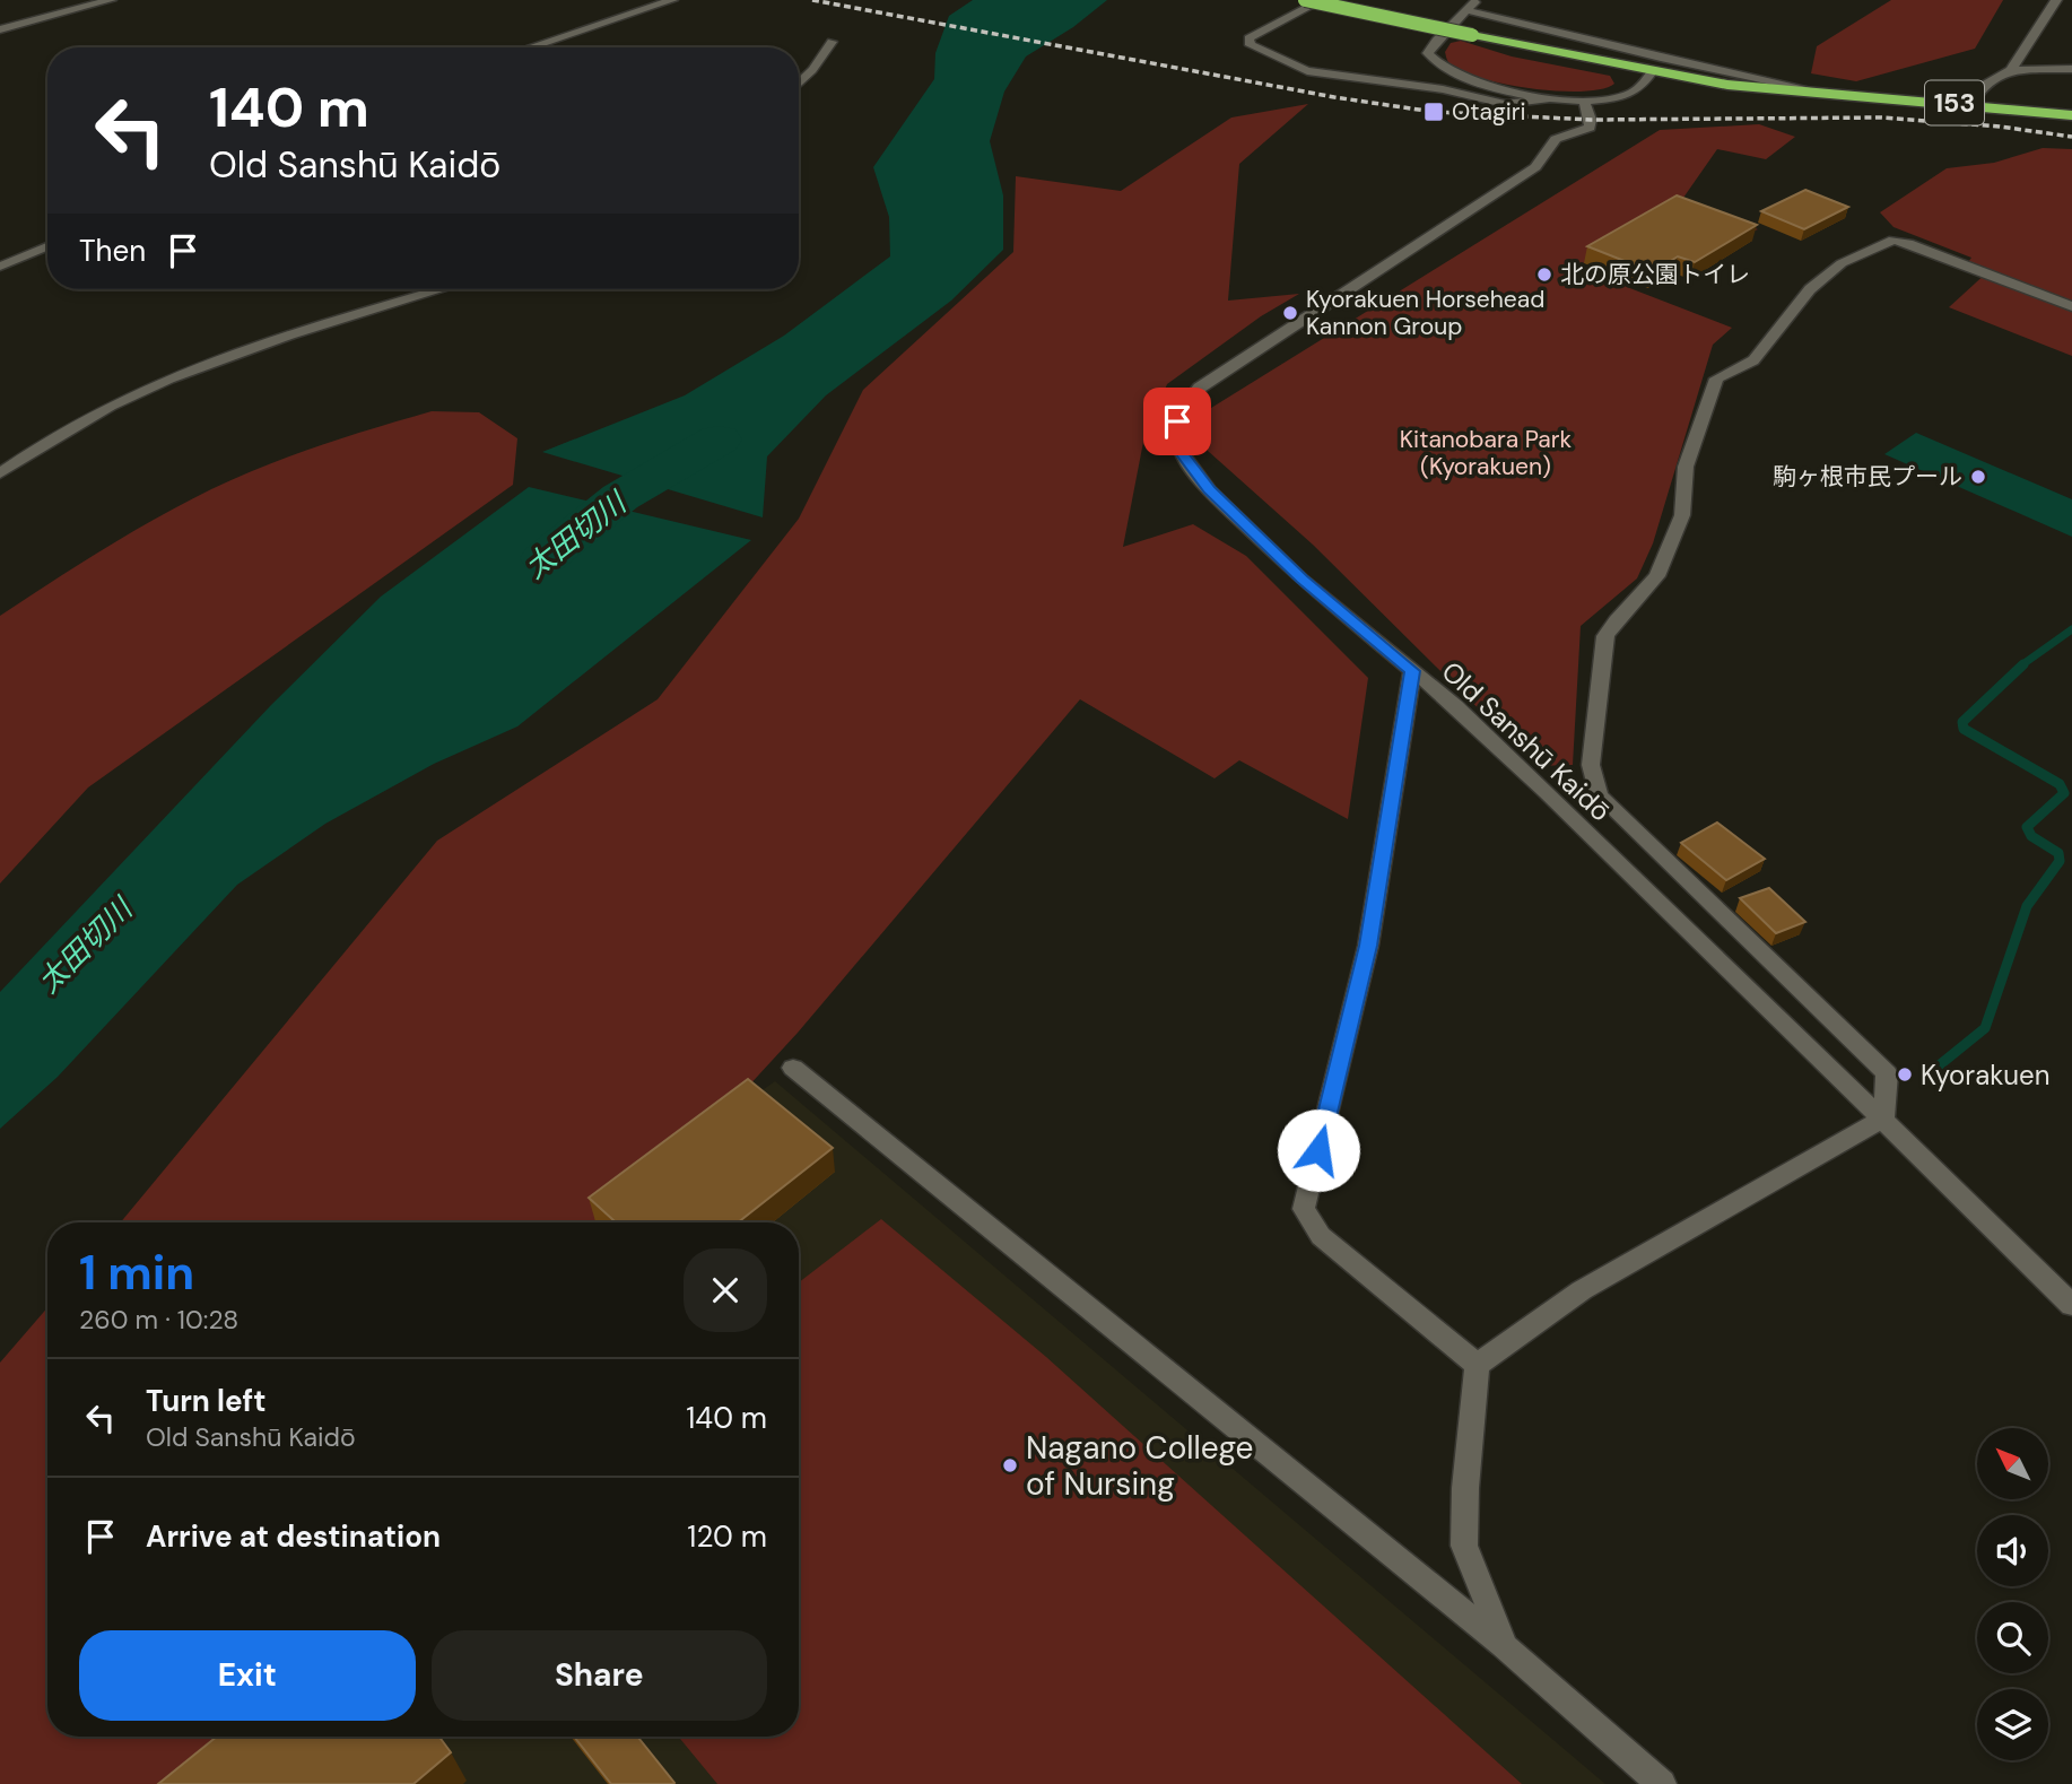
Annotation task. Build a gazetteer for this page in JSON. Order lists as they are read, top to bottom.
{
  "streets": {
    "highway": ["153"],
    "street": ["Old Sanshū Kaidō"]
  },
  "water": ["太田切川"],
  "parks": ["Kitanobara Park (Kyorakuen)"],
  "places": {
    "transit": ["Otagiri"],
    "other": [
      "北の原公園トイレ",
      "Kyorakuen Horsehead Kannon Group",
      "駒ヶ根市民プール",
      "Kyorakuen",
      "Nagano College of Nursing"
    ]
  },
  "north": "top left",
  "page": {
    "turn": ["140 m", "Old Sanshū Kaidō"],
    "then": "Then",
    "heading": ["1 min", "260 m · 10:28"],
    "list": [
      {
        "name": "Turn left",
        "note": "Old Sanshū Kaidō",
        "value": "140 m"
      },
      {
        "name": "Arrive at destination",
        "value": "120 m"
      }
    ],
    "buttons": ["Exit", "Share"]
  }
}
